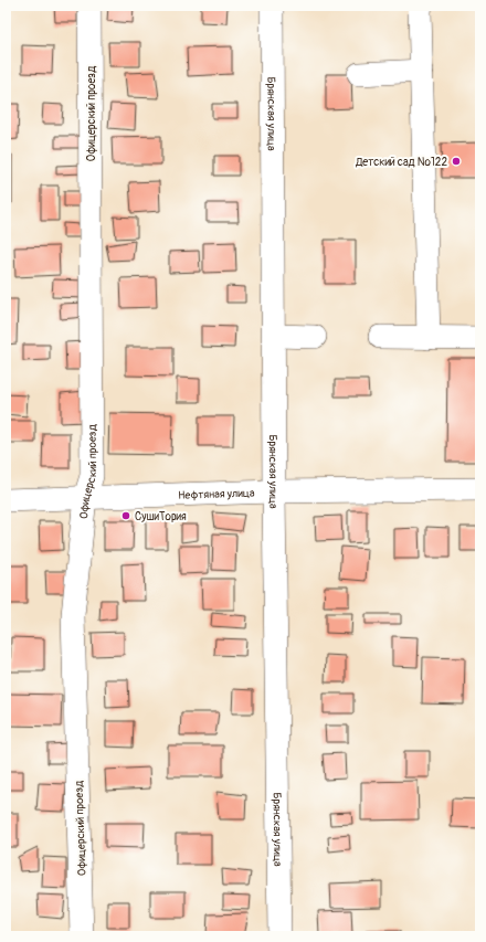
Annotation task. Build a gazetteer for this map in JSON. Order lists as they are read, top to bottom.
{
  "streets": {
    "street": ["Офицерский проезд", "Брянская улица", "Нефтяная улица"]
  },
  "crossings": [
    ["Офицерский проезд", "Нефтяная улица"],
    ["Брянская улица", "Нефтяная улица"]
  ],
  "places": ["Детский сад №122", "СушиТория"]
}
